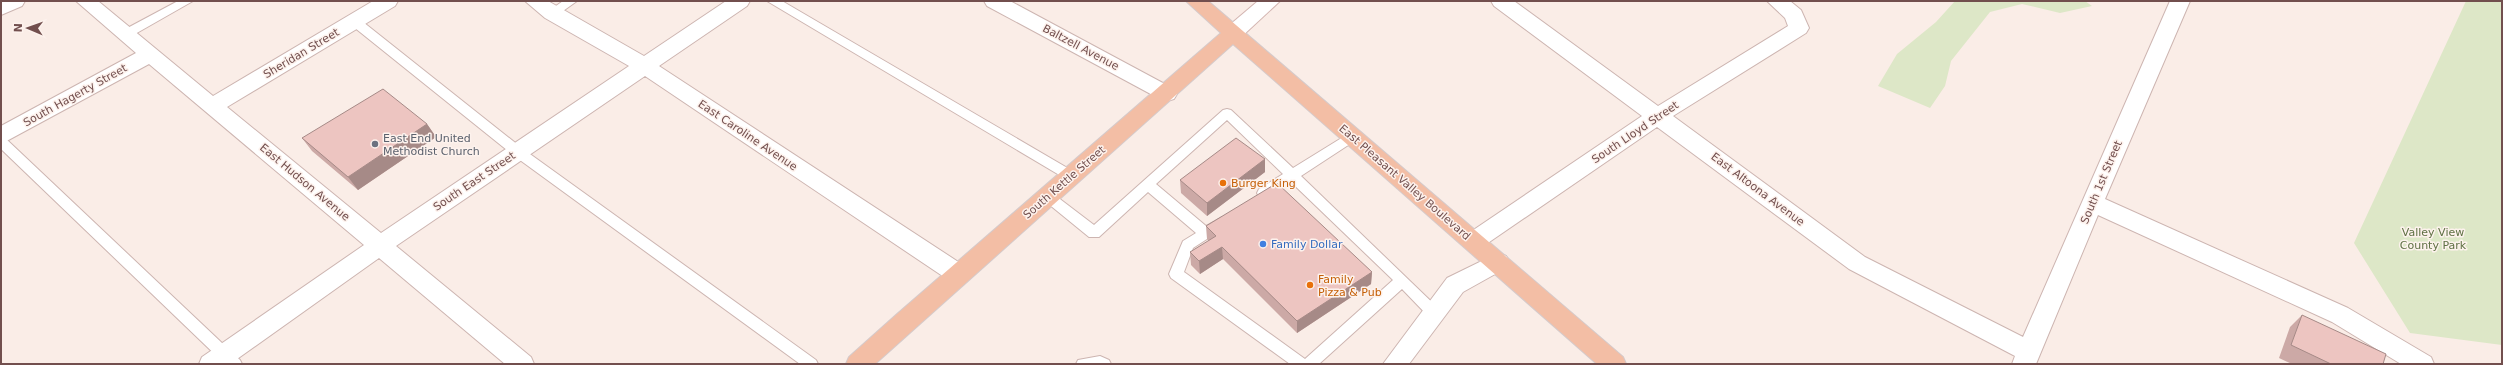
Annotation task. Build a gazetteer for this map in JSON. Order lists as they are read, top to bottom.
{
  "streets": {
    "main road": ["South Kettle Street", "East Pleasant Valley Boulevard"],
    "street": [
      "Baltzell Avenue",
      "Sheridan Street",
      "South Hagerty Street",
      "South Lloyd Street",
      "East Caroline Avenue",
      "South East Street",
      "East Hudson Avenue",
      "South 1st Street",
      "East Altoona Avenue"
    ]
  },
  "crossings": [
    ["Baltzell Avenue", "South Kettle Street"],
    ["Sheridan Street", "East Hudson Avenue"],
    ["South Hagerty Street", "East Hudson Avenue"],
    ["South Lloyd Street", "East Pleasant Valley Boulevard"],
    ["South Lloyd Street", "East Altoona Avenue"],
    ["East Caroline Avenue", "South East Street"],
    ["East Caroline Avenue", "South Kettle Street"],
    ["South East Street", "East Hudson Avenue"],
    ["South Kettle Street", "East Pleasant Valley Boulevard"],
    ["South 1st Street", "East Altoona Avenue"]
  ],
  "parks": ["Valley View County Park"],
  "places": [
    "East End United Methodist Church",
    "Burger King",
    "Family Dollar",
    "Family Pizza & Pub"
  ],
  "north": "left"
}
